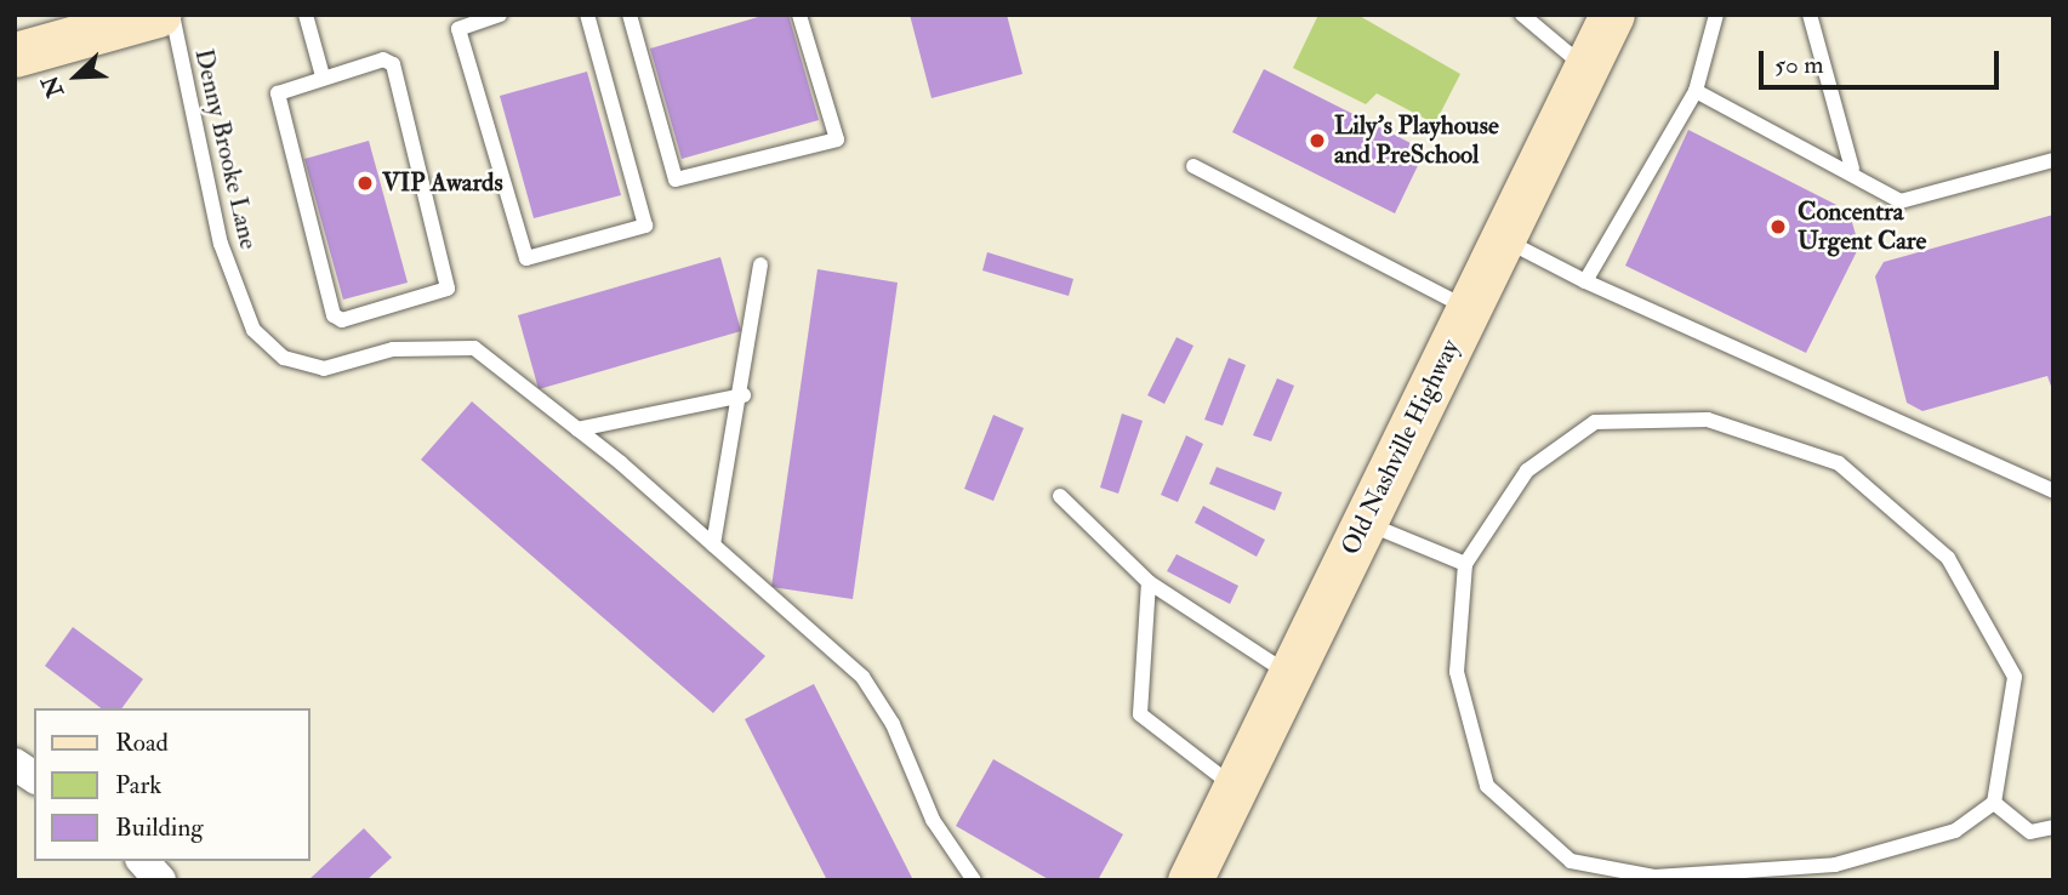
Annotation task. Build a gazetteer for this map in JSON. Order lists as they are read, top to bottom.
{
  "streets": {
    "main road": ["Old Nashville Highway"],
    "lane": ["Denny Brooke Lane"]
  },
  "places": ["Lily's Playhouse and PreSchool", "VIP Awards", "Concentra Urgent Care"],
  "legend": ["Road", "Park", "Building"],
  "scale_bar": "50 m",
  "north": "bottom left"
}
